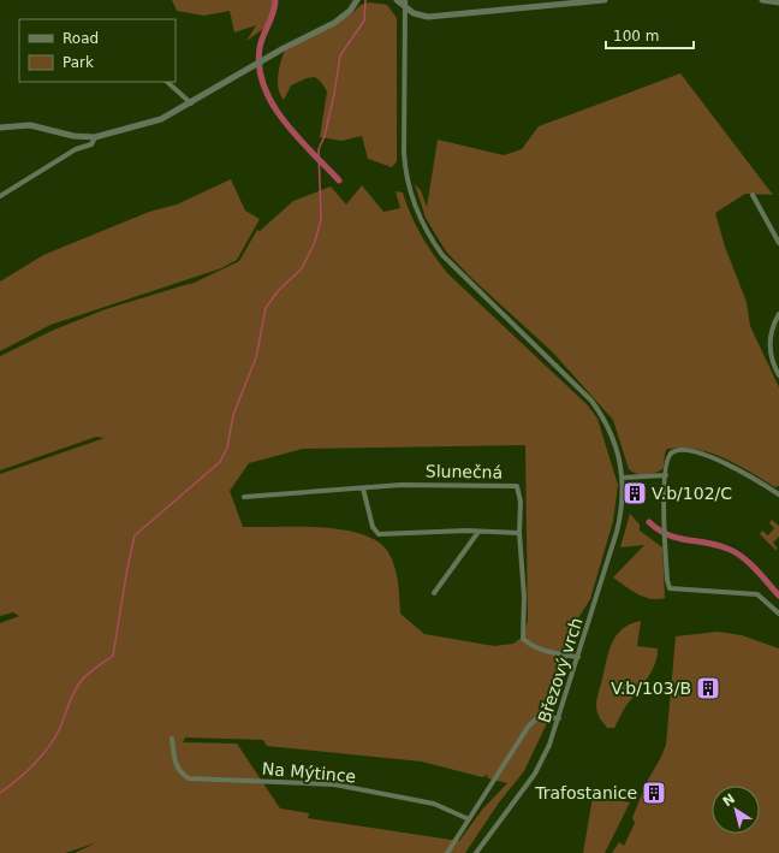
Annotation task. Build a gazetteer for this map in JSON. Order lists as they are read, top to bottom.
{
  "streets": {
    "street": ["Slunečná", "Březový vrch", "Na Mýtince"]
  },
  "crossings": [
    ["Slunečná", "Březový vrch"]
  ],
  "places": {
    "building": ["V.b/102/C", "V.b/103/B", "Trafostanice"]
  },
  "legend": ["Road", "Park"],
  "scale_bar": "100 m",
  "north": "top left"
}
